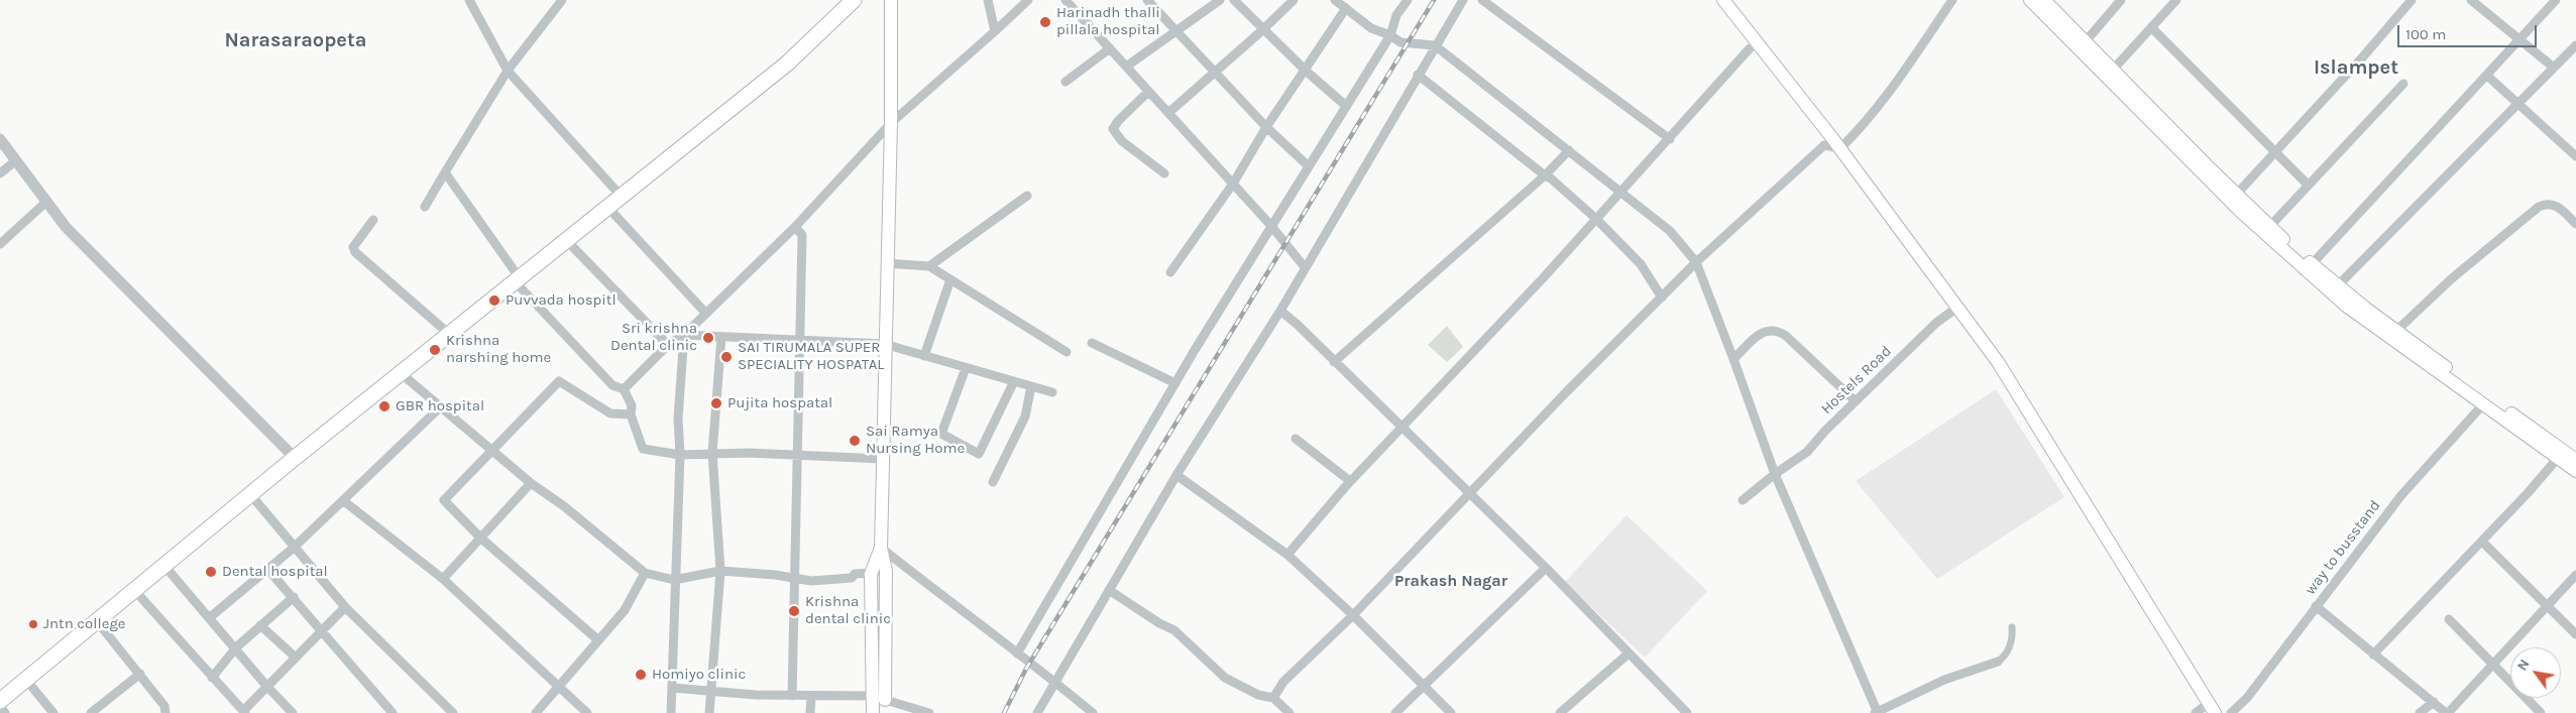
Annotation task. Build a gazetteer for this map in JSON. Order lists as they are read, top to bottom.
{
  "streets": {
    "street": ["Hostels Road", "way to busstand"]
  },
  "districts": ["Narasaraopeta", "Islampet", "Prakash Nagar"],
  "places": [
    "Harinadh thalli pillala hospital",
    "Puvvada hospitl",
    "Sri krishna Dental clinic",
    "Krishna narshing home",
    "SAI TIRUMALA SUPER SPECIALITY HOSPATAL",
    "Pujita hospatal",
    "GBR hospital",
    "Sai Ramya Nursing Home",
    "Dental hospital",
    "Krishna dental clinic",
    "Jntn college",
    "Homiyo clinic"
  ],
  "scale_bar": "100 m",
  "north": "top left"
}
